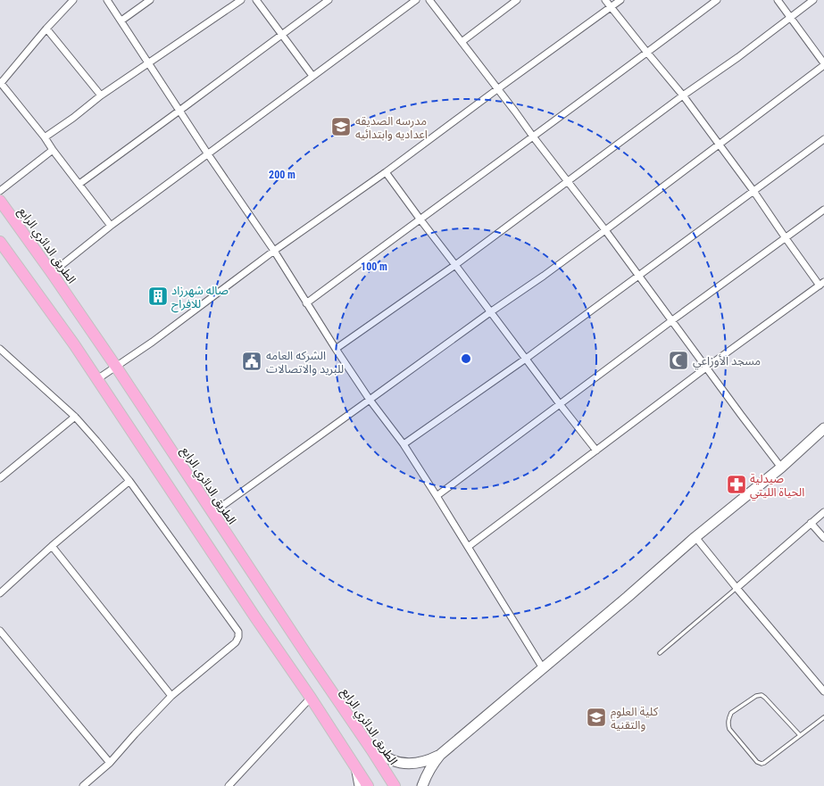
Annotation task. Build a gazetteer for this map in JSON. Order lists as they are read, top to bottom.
{
  "streets": {
    "main road": ["الطريق الدائري الرابع"]
  },
  "places": {
    "school or university": ["مدرسه الصديقه اعداديه وابتدائيه", "كلية العلوم والتقنية"],
    "building": ["صاله شهرزاد للافراح"],
    "mosque": ["مسجد الأوزاعي"],
    "public building": ["الشركه العامه للبريد والاتصالات"],
    "pharmacy": ["صيدلية الحياة الليتي"]
  },
  "rings": ["200 m", "100 m"]
}
